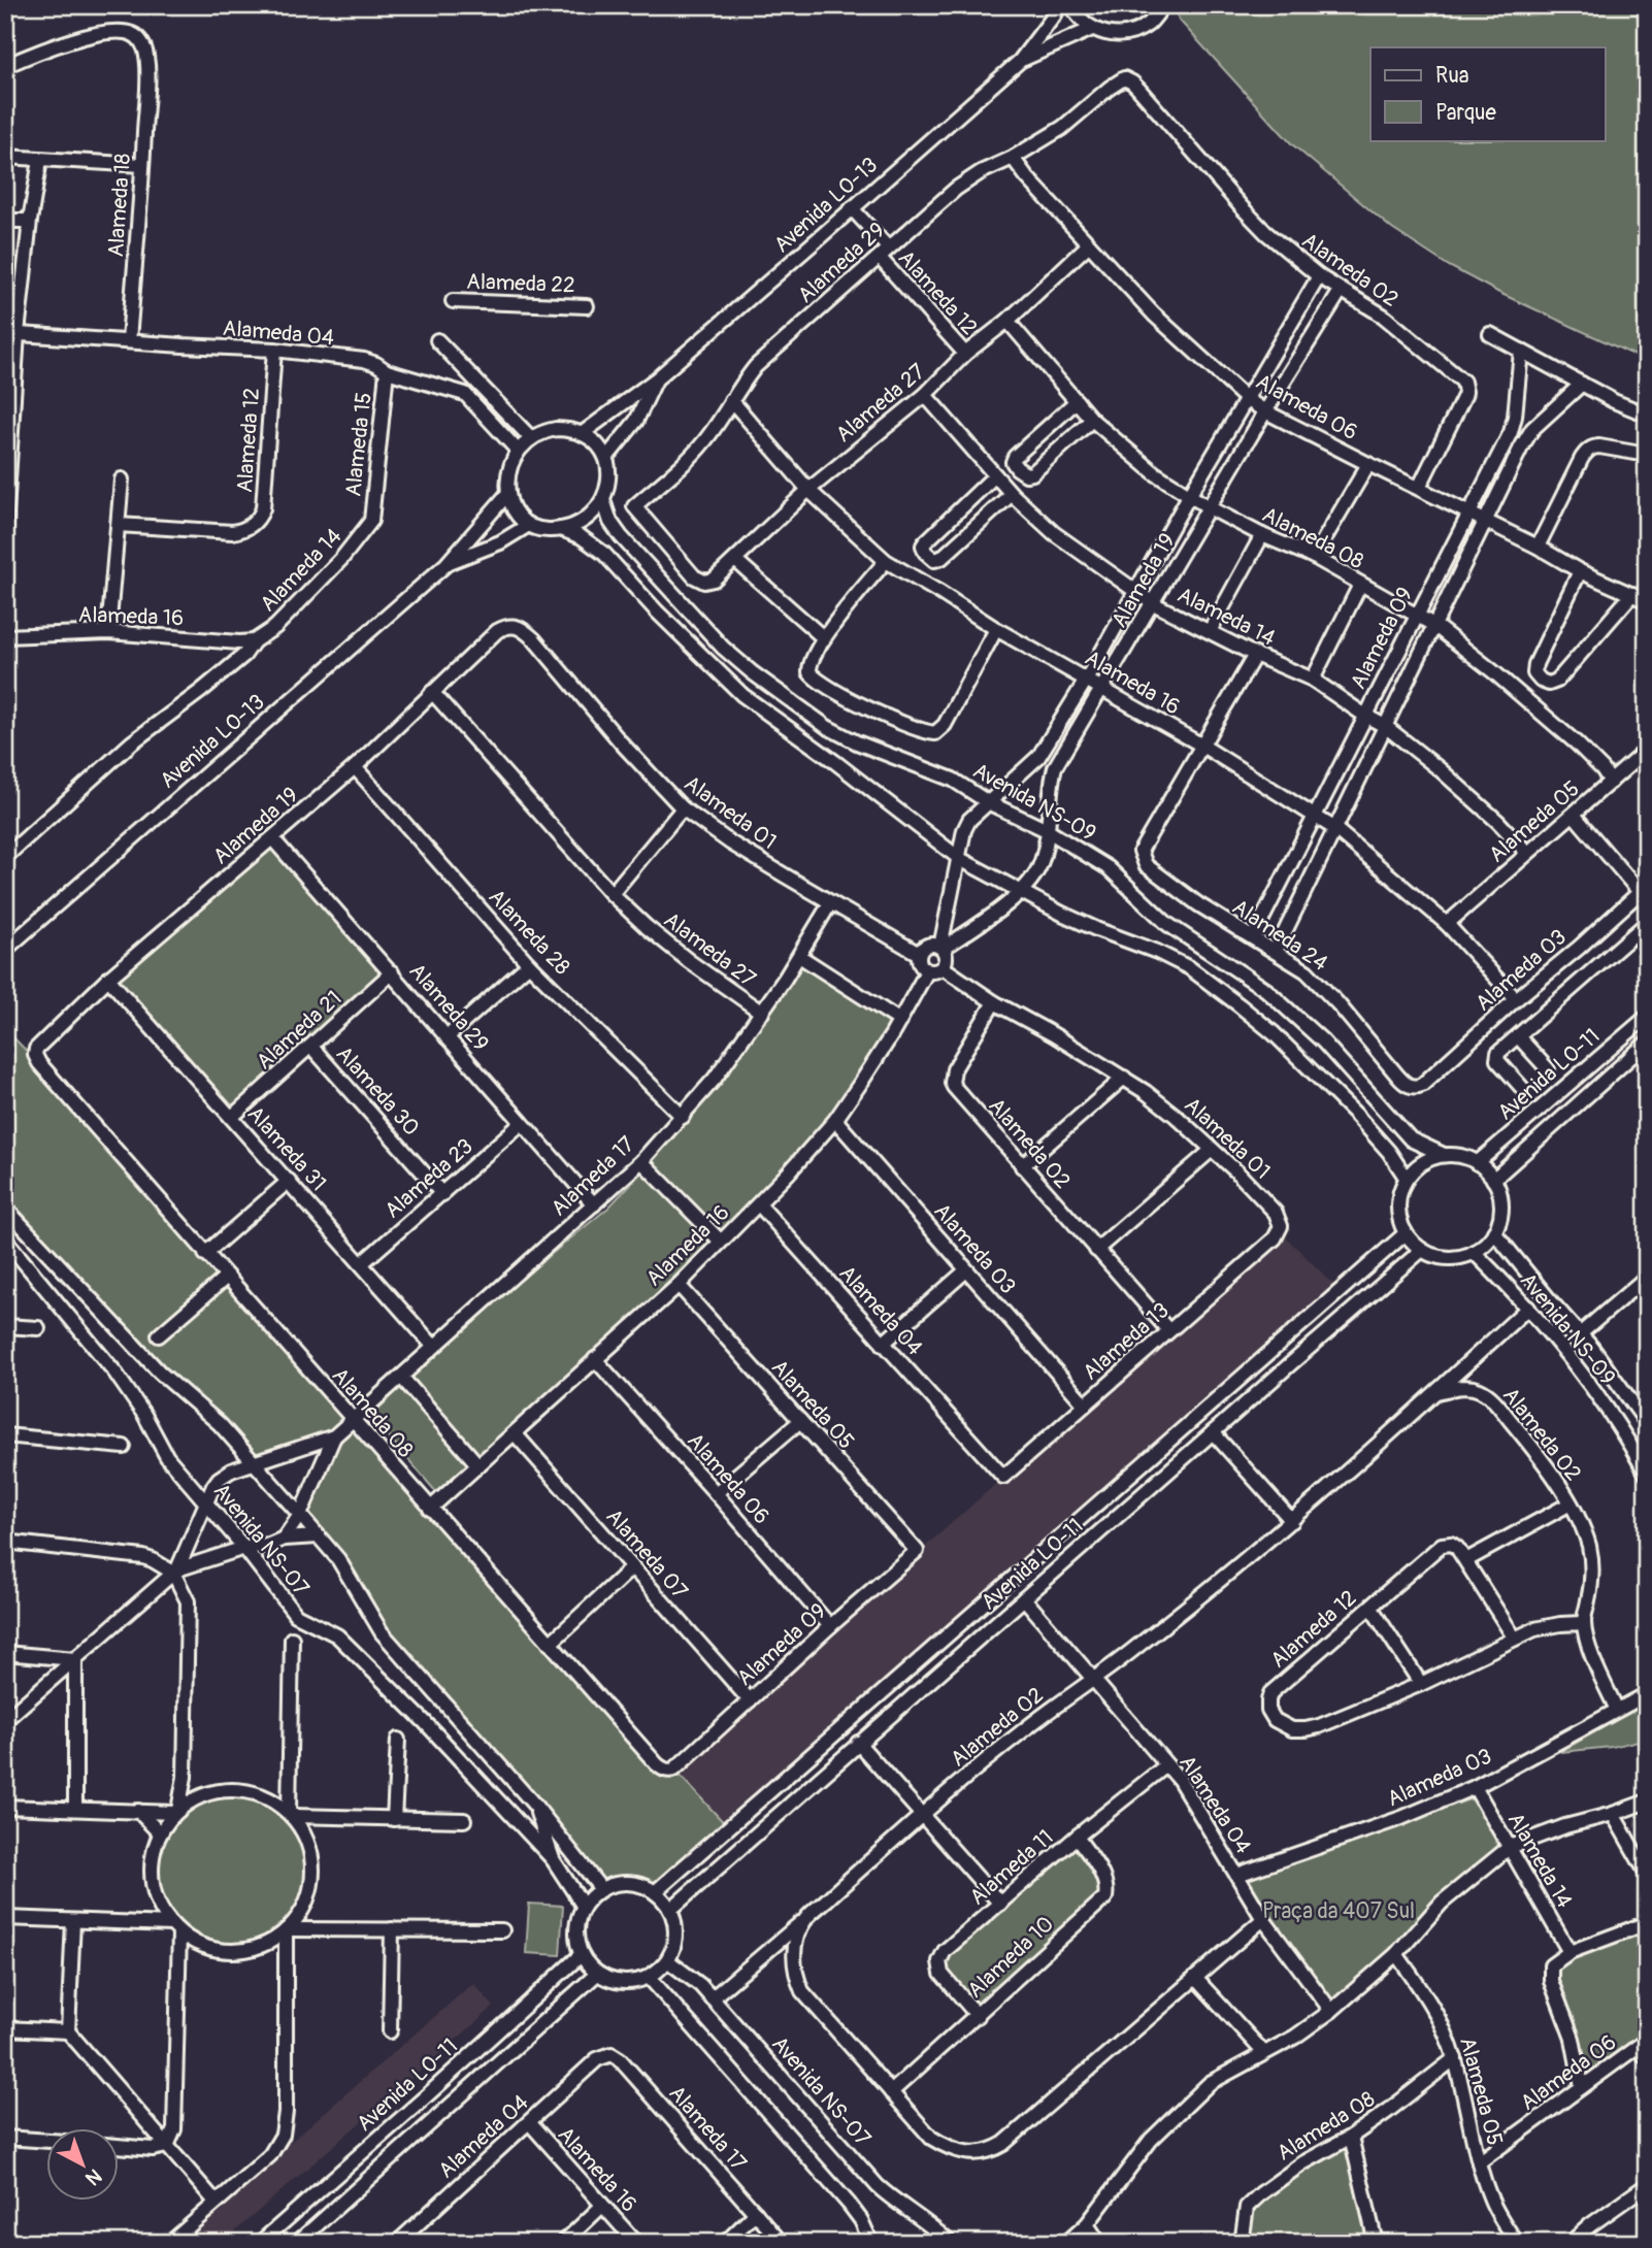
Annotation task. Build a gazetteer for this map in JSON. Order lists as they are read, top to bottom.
{
  "streets": {
    "street": [
      "Alameda 18",
      "Avenida LO-13",
      "Alameda 29",
      "Alameda 02",
      "Alameda 22",
      "Alameda 12",
      "Alameda 04",
      "Alameda 27",
      "Alameda 06",
      "Alameda 15",
      "Alameda 08",
      "Alameda 14",
      "Alameda 19",
      "Alameda 16",
      "Alameda 09",
      "Avenida NS-09",
      "Alameda 01",
      "Alameda 05",
      "Alameda 28",
      "Alameda 24",
      "Alameda 03",
      "Alameda 21",
      "Avenida LO-11",
      "Alameda 30",
      "Alameda 31",
      "Alameda 17",
      "Alameda 23",
      "Alameda 13",
      "Avenida NS-07",
      "Alameda 07",
      "Alameda 11",
      "Alameda 10"
    ]
  },
  "crossings": [
    ["Alameda 18", "Alameda 04"],
    ["Avenida LO-13", "Alameda 12"],
    ["Avenida LO-13", "Avenida NS-09"],
    ["Alameda 29", "Alameda 02"],
    ["Alameda 29", "Alameda 12"],
    ["Alameda 29", "Alameda 27"],
    ["Alameda 29", "Alameda 06"],
    ["Alameda 29", "Alameda 19"],
    ["Alameda 29", "Alameda 16"],
    ["Alameda 29", "Alameda 21"],
    ["Alameda 29", "Alameda 17"],
    ["Alameda 29", "Alameda 23"],
    ["Alameda 02", "Alameda 12"],
    ["Alameda 02", "Alameda 04"],
    ["Alameda 02", "Alameda 06"],
    ["Alameda 02", "Alameda 19"],
    ["Alameda 02", "Alameda 01"],
    ["Alameda 02", "Alameda 03"],
    ["Alameda 02", "Alameda 13"],
    ["Alameda 02", "Alameda 10"],
    ["Alameda 12", "Alameda 04"],
    ["Alameda 12", "Alameda 27"],
    ["Alameda 04", "Alameda 15"],
    ["Alameda 04", "Alameda 16"],
    ["Alameda 04", "Alameda 03"],
    ["Alameda 04", "Avenida LO-11"],
    ["Alameda 04", "Alameda 17"],
    ["Alameda 04", "Alameda 13"],
    ["Alameda 04", "Alameda 11"],
    ["Alameda 27", "Alameda 06"],
    ["Alameda 27", "Alameda 08"],
    ["Alameda 27", "Alameda 14"],
    ["Alameda 27", "Alameda 19"],
    ["Alameda 27", "Alameda 16"],
    ["Alameda 27", "Alameda 17"],
    ["Alameda 06", "Alameda 19"],
    ["Alameda 06", "Alameda 16"],
    ["Alameda 06", "Alameda 09"],
    ["Alameda 06", "Alameda 05"],
    ["Alameda 15", "Alameda 14"],
    ["Alameda 08", "Alameda 19"],
    ["Alameda 08", "Alameda 16"],
    ["Alameda 08", "Alameda 09"],
    ["Alameda 08", "Alameda 05"],
    ["Alameda 08", "Alameda 17"],
    ["Alameda 14", "Alameda 19"],
    ["Alameda 14", "Alameda 16"],
    ["Alameda 14", "Alameda 09"],
    ["Alameda 14", "Alameda 05"],
    ["Alameda 14", "Alameda 03"],
    ["Alameda 19", "Alameda 16"],
    ["Alameda 19", "Avenida NS-09"],
    ["Alameda 19", "Alameda 01"],
    ["Alameda 19", "Alameda 28"],
    ["Alameda 19", "Alameda 31"],
    ["Alameda 16", "Alameda 09"],
    ["Alameda 16", "Alameda 01"],
    ["Alameda 16", "Alameda 05"],
    ["Alameda 16", "Alameda 24"],
    ["Alameda 16", "Alameda 03"],
    ["Alameda 16", "Alameda 07"],
    ["Alameda 09", "Alameda 05"],
    ["Alameda 09", "Alameda 24"],
    ["Alameda 09", "Alameda 07"],
    ["Avenida NS-09", "Avenida LO-11"],
    ["Alameda 01", "Alameda 17"],
    ["Alameda 01", "Alameda 13"],
    ["Alameda 28", "Alameda 17"],
    ["Alameda 24", "Alameda 03"],
    ["Alameda 03", "Alameda 13"],
    ["Alameda 21", "Alameda 30"],
    ["Alameda 21", "Alameda 31"],
    ["Avenida LO-11", "Avenida NS-07"],
    ["Alameda 30", "Alameda 23"],
    ["Alameda 31", "Alameda 17"],
    ["Alameda 31", "Alameda 23"],
    ["Alameda 11", "Alameda 10"]
  ],
  "parks": ["Praça da 407 Sul"],
  "legend": ["Rua", "Parque"],
  "north": "bottom right"
}
